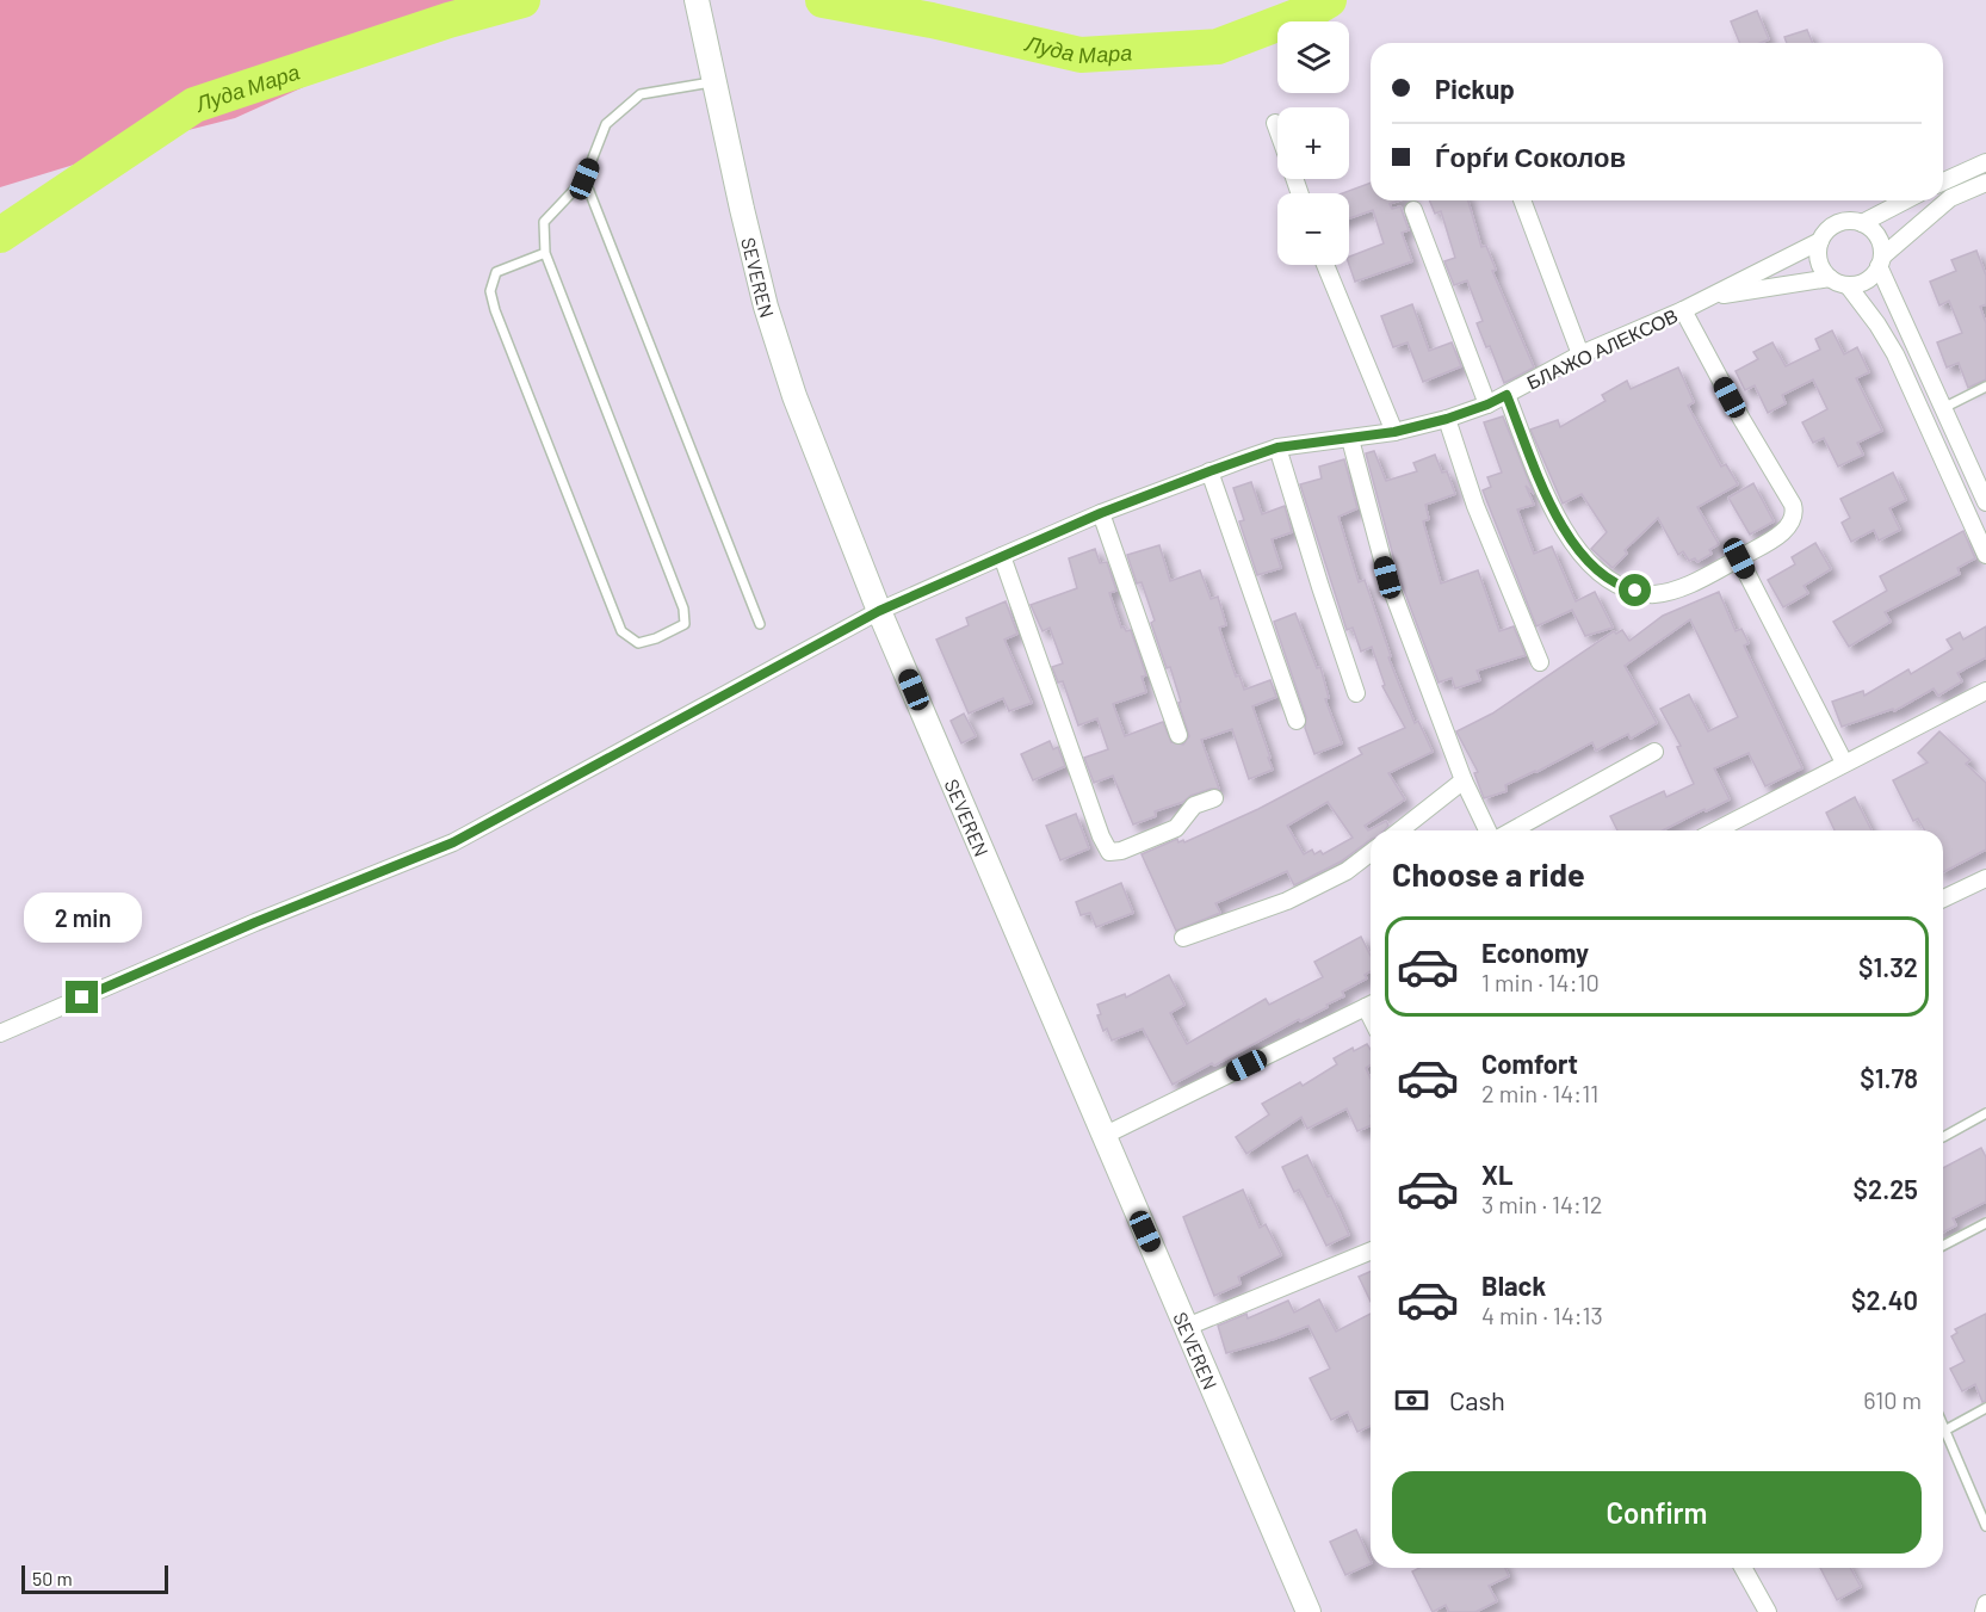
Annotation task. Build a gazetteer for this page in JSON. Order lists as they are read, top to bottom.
{
  "streets": {
    "main road": ["SEVEREN"],
    "street": ["БЛАЖО АЛЕКСОВ"]
  },
  "crossings": [
    ["SEVEREN", "БЛАЖО АЛЕКСОВ"]
  ],
  "water": ["Луда Мара"],
  "scale_bar": "50 m",
  "page": {
    "map_buttons": ["+", "−"],
    "banner": ["Pickup", "Ѓорѓи Соколов"],
    "heading": "Choose a ride",
    "bubble": "2 min",
    "list": [
      {
        "name": "Economy",
        "note": "1 min · 14:10",
        "value": "$1.32"
      },
      {
        "name": "Comfort",
        "note": "2 min · 14:11",
        "value": "$1.78"
      },
      {
        "name": "XL",
        "note": "3 min · 14:12",
        "value": "$2.25"
      },
      {
        "name": "Black",
        "note": "4 min · 14:13",
        "value": "$2.40"
      }
    ],
    "pay": ["Cash", "610 m"],
    "buttons": "Confirm",
    "scale": "50 m"
  }
}
